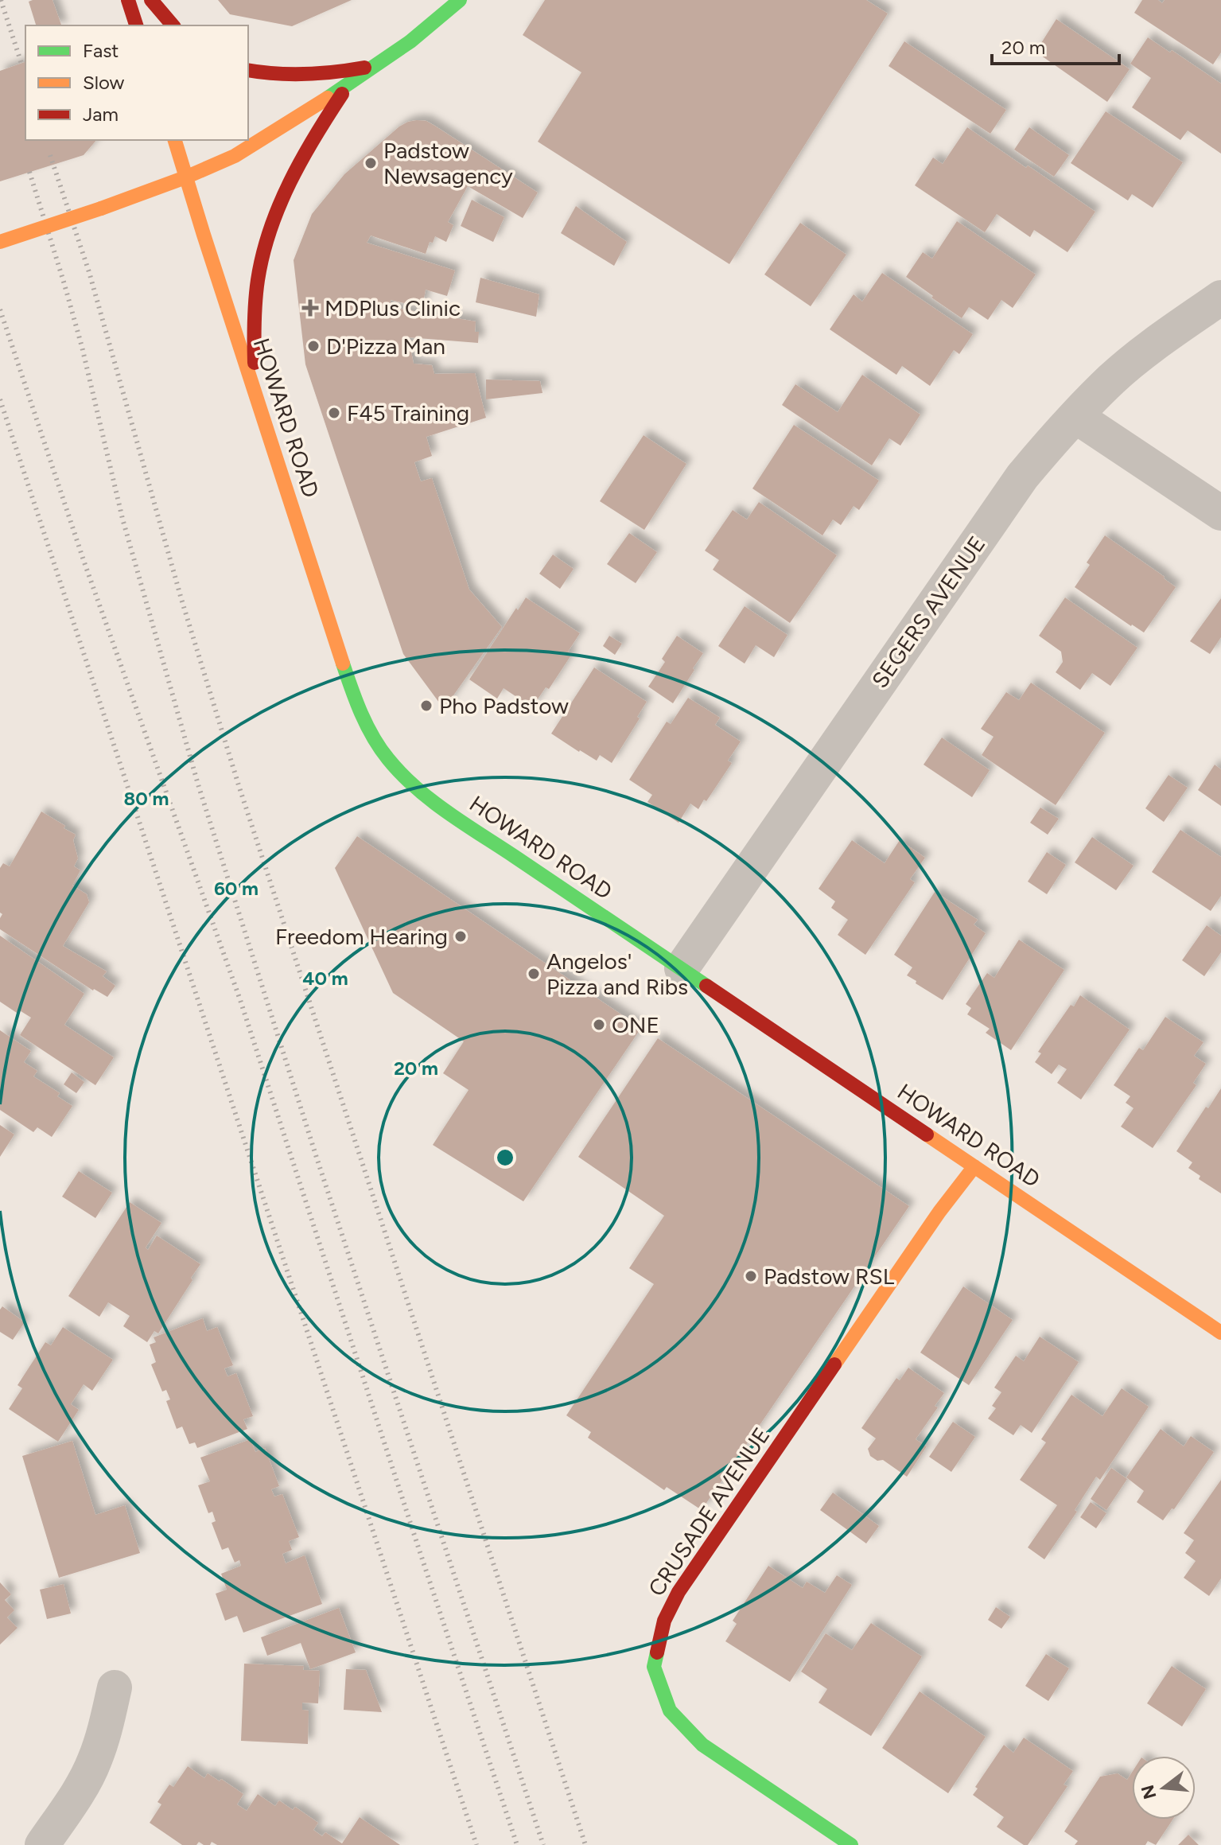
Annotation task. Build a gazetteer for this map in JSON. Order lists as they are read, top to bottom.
{
  "streets": {
    "street": ["HOWARD ROAD", "SEGERS AVENUE", "CRUSADE AVENUE"]
  },
  "crossings": [
    ["HOWARD ROAD", "SEGERS AVENUE"],
    ["HOWARD ROAD", "CRUSADE AVENUE"]
  ],
  "places": {
    "other": [
      "Padstow Newsagency",
      "D'Pizza Man",
      "F45 Training",
      "Pho Padstow",
      "Freedom Hearing",
      "Angelos' Pizza and Ribs",
      "ONE",
      "Padstow RSL"
    ],
    "health": ["MDPlus Clinic"]
  },
  "legend": ["Fast", "Slow", "Jam"],
  "scale_bar": "20 m",
  "north": "left",
  "rings": [
    "80 m",
    "60 m",
    "40 m",
    "20 m"
  ]
}
